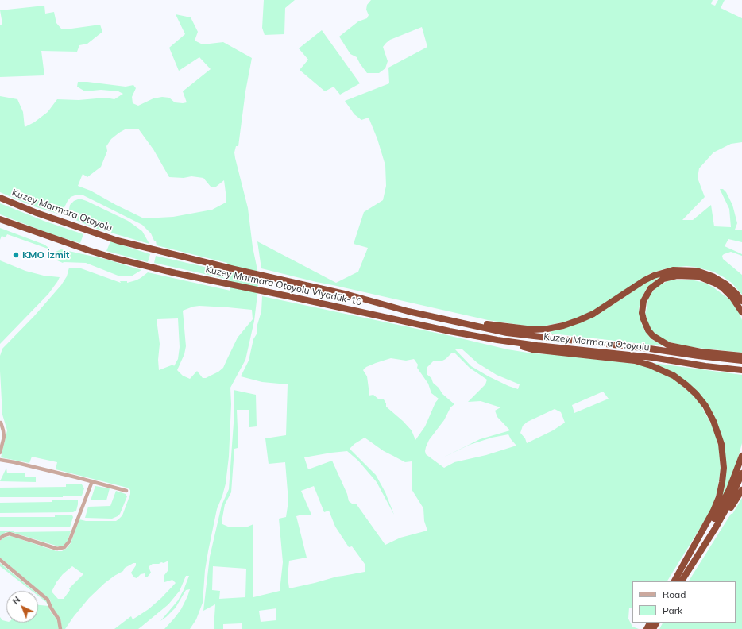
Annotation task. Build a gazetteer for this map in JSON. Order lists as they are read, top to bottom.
{
  "streets": {
    "highway": ["Kuzey Marmara Otoyolu", "Kuzey Marmara Otoyolu Viyadük-10"]
  },
  "crossings": [
    ["Kuzey Marmara Otoyolu", "Kuzey Marmara Otoyolu Viyadük-10"]
  ],
  "places": ["KMO İzmit"],
  "legend": ["Road", "Park"],
  "north": "top left"
}
